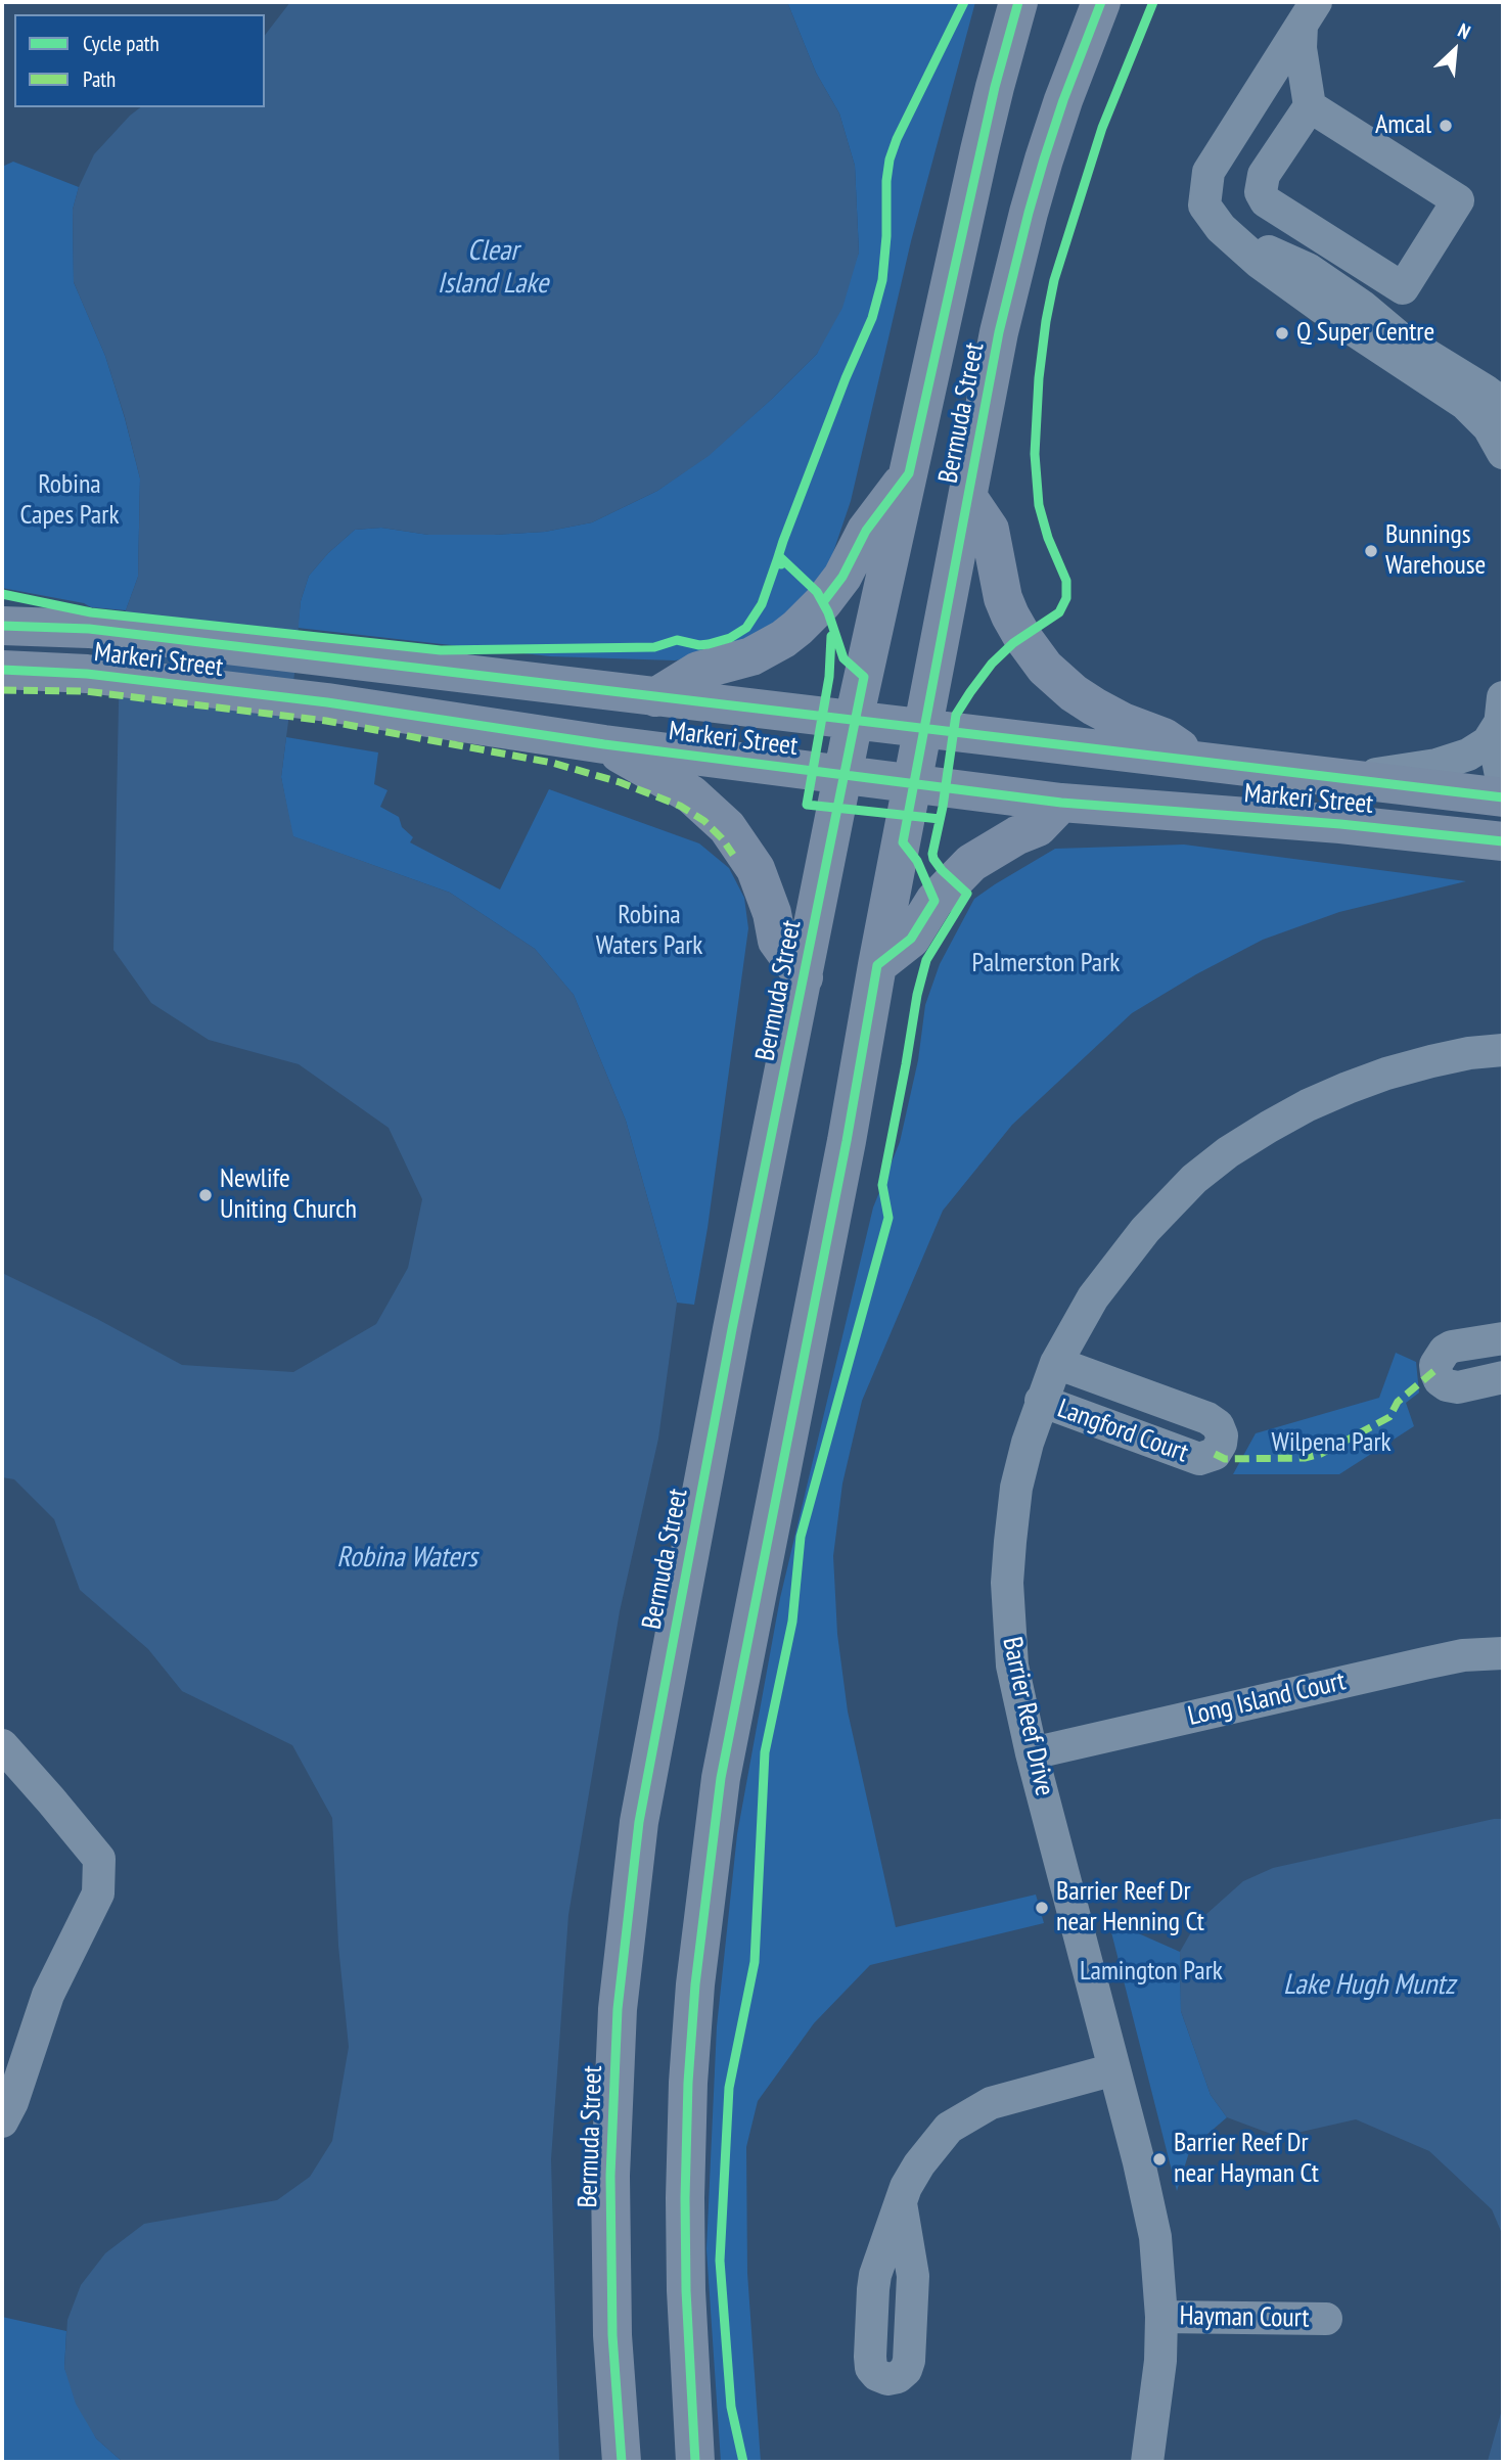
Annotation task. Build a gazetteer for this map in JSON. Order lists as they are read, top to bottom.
{
  "streets": {
    "main road": ["Bermuda Street", "Markeri Street"],
    "street": [
      "Langford Court",
      "Long Island Court",
      "Barrier Reef Drive",
      "Hayman Court"
    ]
  },
  "crossings": [
    ["Bermuda Street", "Markeri Street"],
    ["Langford Court", "Barrier Reef Drive"],
    ["Long Island Court", "Barrier Reef Drive"],
    ["Barrier Reef Drive", "Hayman Court"]
  ],
  "water": ["Clear Island Lake", "Robina Waters", "Lake Hugh Muntz"],
  "parks": [
    "Robina Capes Park",
    "Robina Waters Park",
    "Palmerston Park",
    "Wilpena Park",
    "Lamington Park"
  ],
  "places": [
    "Amcal",
    "Q Super Centre",
    "Bunnings Warehouse",
    "Newlife Uniting Church",
    "Barrier Reef Dr near Henning Ct",
    "Barrier Reef Dr near Hayman Ct"
  ],
  "legend": ["Cycle path", "Path"],
  "north": "top right"
}
